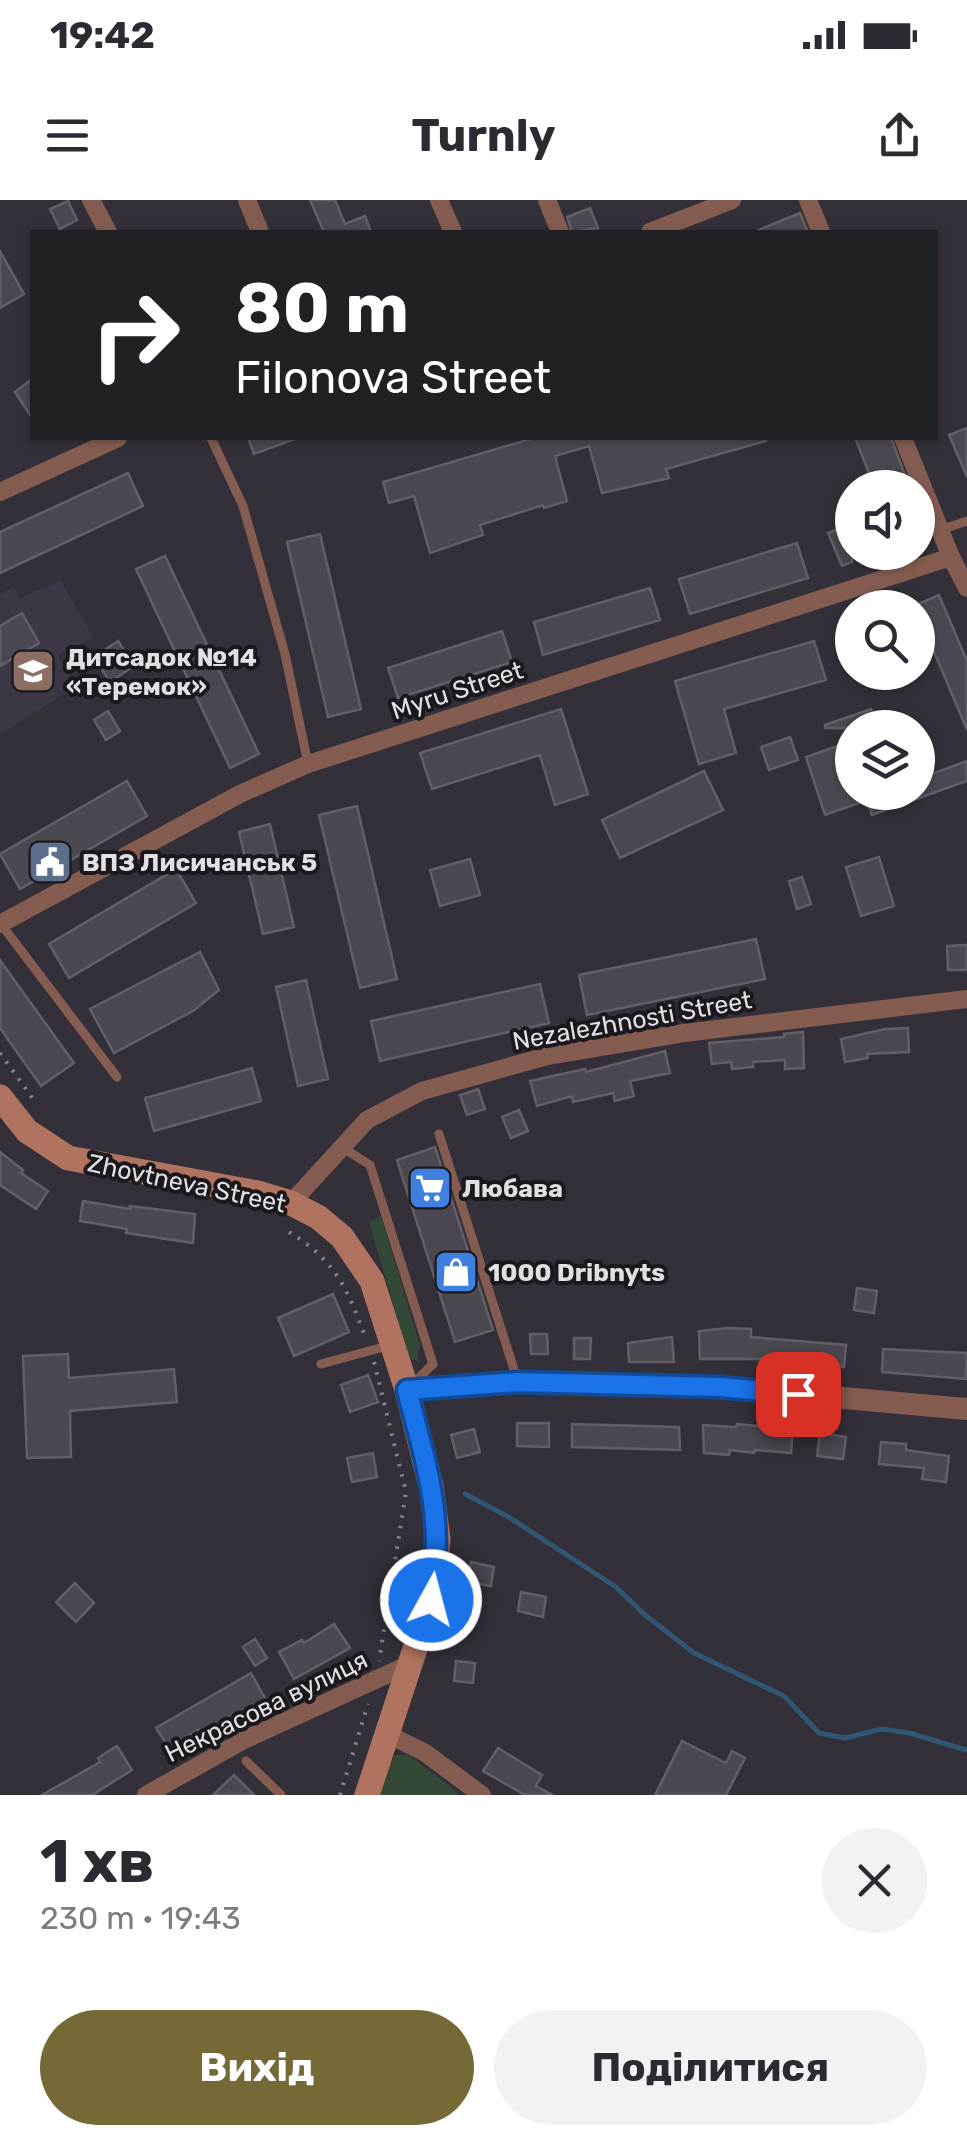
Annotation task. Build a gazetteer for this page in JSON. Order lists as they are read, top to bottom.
{
  "streets": {
    "main road": ["Zhovtneva Street"],
    "street": ["Myru Street", "Nezalezhnosti Street", "Некрасова вулиця"]
  },
  "crossings": [
    ["Nezalezhnosti Street", "Zhovtneva Street"],
    ["Zhovtneva Street", "Некрасова вулиця"]
  ],
  "places": {
    "school or university": ["Дитсадок №14 «Теремок»"],
    "public building": ["ВПЗ Лисичанськ 5"],
    "supermarket": ["Любава"],
    "shop": ["1000 Dribnyts"]
  },
  "page": {
    "status": "19:42",
    "header": "Turnly",
    "turn": ["80 m", "Filonova Street"],
    "heading": ["1 хв", "230 m · 19:43"],
    "buttons": ["Вихід", "Поділитися"]
  }
}
